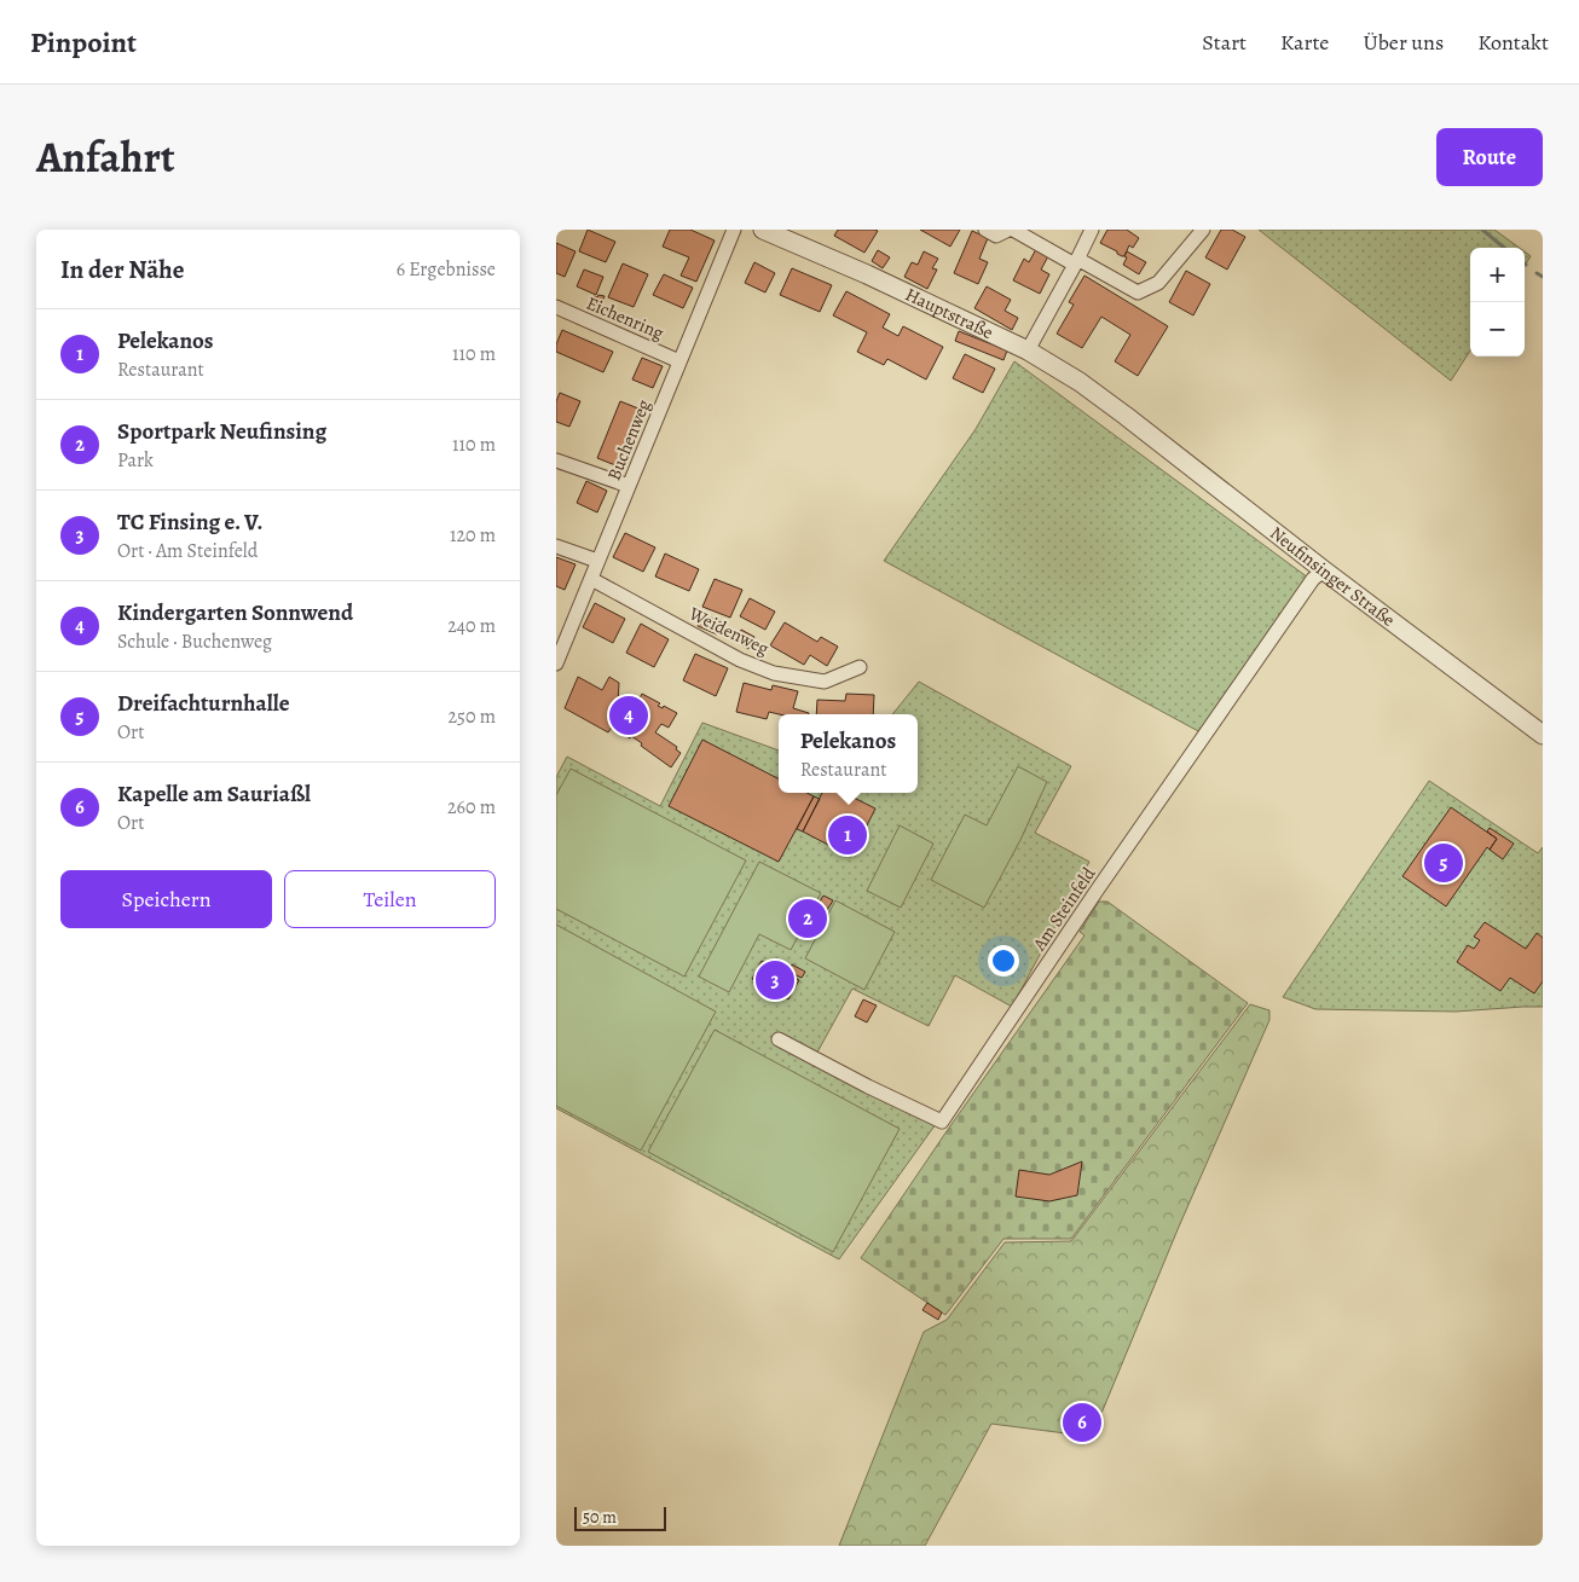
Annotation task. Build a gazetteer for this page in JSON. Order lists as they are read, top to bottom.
{
  "streets": {
    "street": [
      "Hauptstraße",
      "Eichenring",
      "Buchenweg",
      "Neufinsinger Straße",
      "Weidenweg",
      "Am Steinfeld"
    ]
  },
  "crossings": [
    ["Hauptstraße", "Neufinsinger Straße"],
    ["Eichenring", "Buchenweg"],
    ["Buchenweg", "Weidenweg"],
    ["Neufinsinger Straße", "Am Steinfeld"]
  ],
  "scale_bar": "50 m",
  "page": {
    "header": "Pinpoint",
    "nav": [
      "Start",
      "Karte",
      "Über uns",
      "Kontakt"
    ],
    "title": "Anfahrt",
    "buttons": [
      "Route",
      ["Speichern", "Teilen"]
    ],
    "heading": ["In der Nähe", "6 Ergebnisse"],
    "map_buttons": ["+", "−"],
    "list": [
      {
        "mark": "1",
        "name": "Pelekanos",
        "note": "Restaurant",
        "value": "110 m"
      },
      {
        "mark": "2",
        "name": "Sportpark Neufinsing",
        "note": "Park",
        "value": "110 m"
      },
      {
        "mark": "3",
        "name": "TC Finsing e. V.",
        "note": "Ort · Am Steinfeld",
        "value": "120 m"
      },
      {
        "mark": "4",
        "name": "Kindergarten Sonnwend",
        "note": "Schule · Buchenweg",
        "value": "240 m"
      },
      {
        "mark": "5",
        "name": "Dreifachturnhalle",
        "note": "Ort",
        "value": "250 m"
      },
      {
        "mark": "6",
        "name": "Kapelle am Sauriaßl",
        "note": "Ort",
        "value": "260 m"
      }
    ],
    "pins": [
      "4",
      "1",
      "5",
      "2",
      "3",
      "6"
    ],
    "popup": ["Pelekanos", "Restaurant"],
    "scale": "50 m"
  }
}
